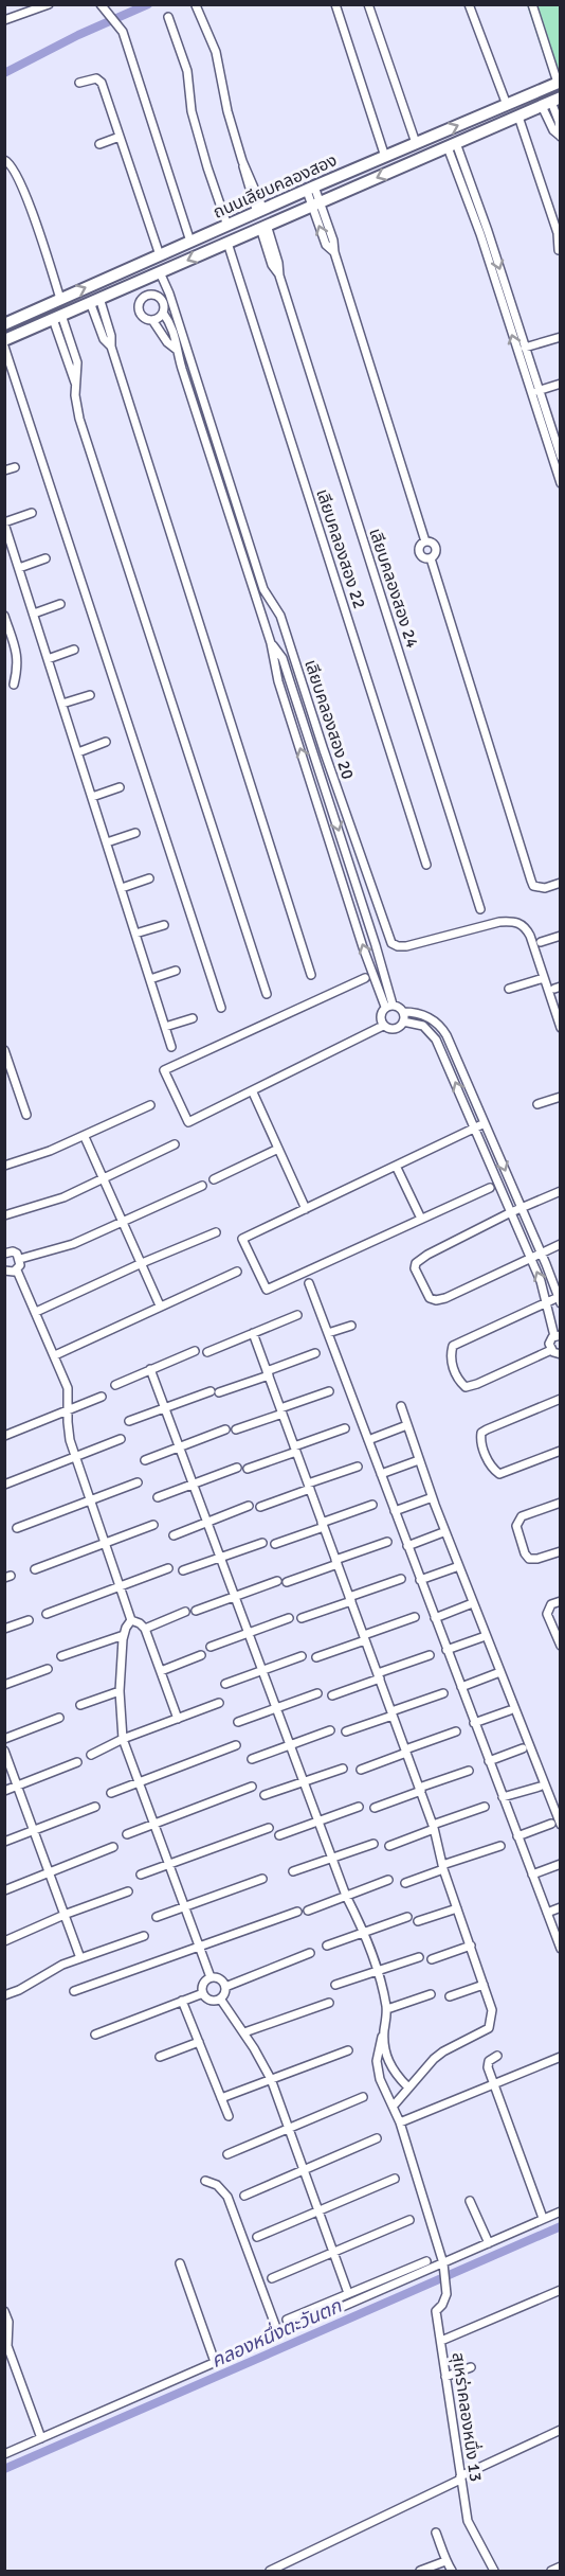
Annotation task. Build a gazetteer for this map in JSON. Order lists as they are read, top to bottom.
{
  "streets": {
    "main road": ["ถนนเลียบคลองสอง"],
    "street": [
      "เลียบคลองสอง 22",
      "เลียบคลองสอง 24",
      "เลียบคลองสอง 20",
      "สุเหร่าคลองหนึ่ง 13"
    ]
  },
  "crossings": [
    ["ถนนเลียบคลองสอง", "เลียบคลองสอง 22"],
    ["ถนนเลียบคลองสอง", "เลียบคลองสอง 24"],
    ["ถนนเลียบคลองสอง", "เลียบคลองสอง 20"]
  ],
  "water": ["คลองหนึ่งตะวันตก"]
}
